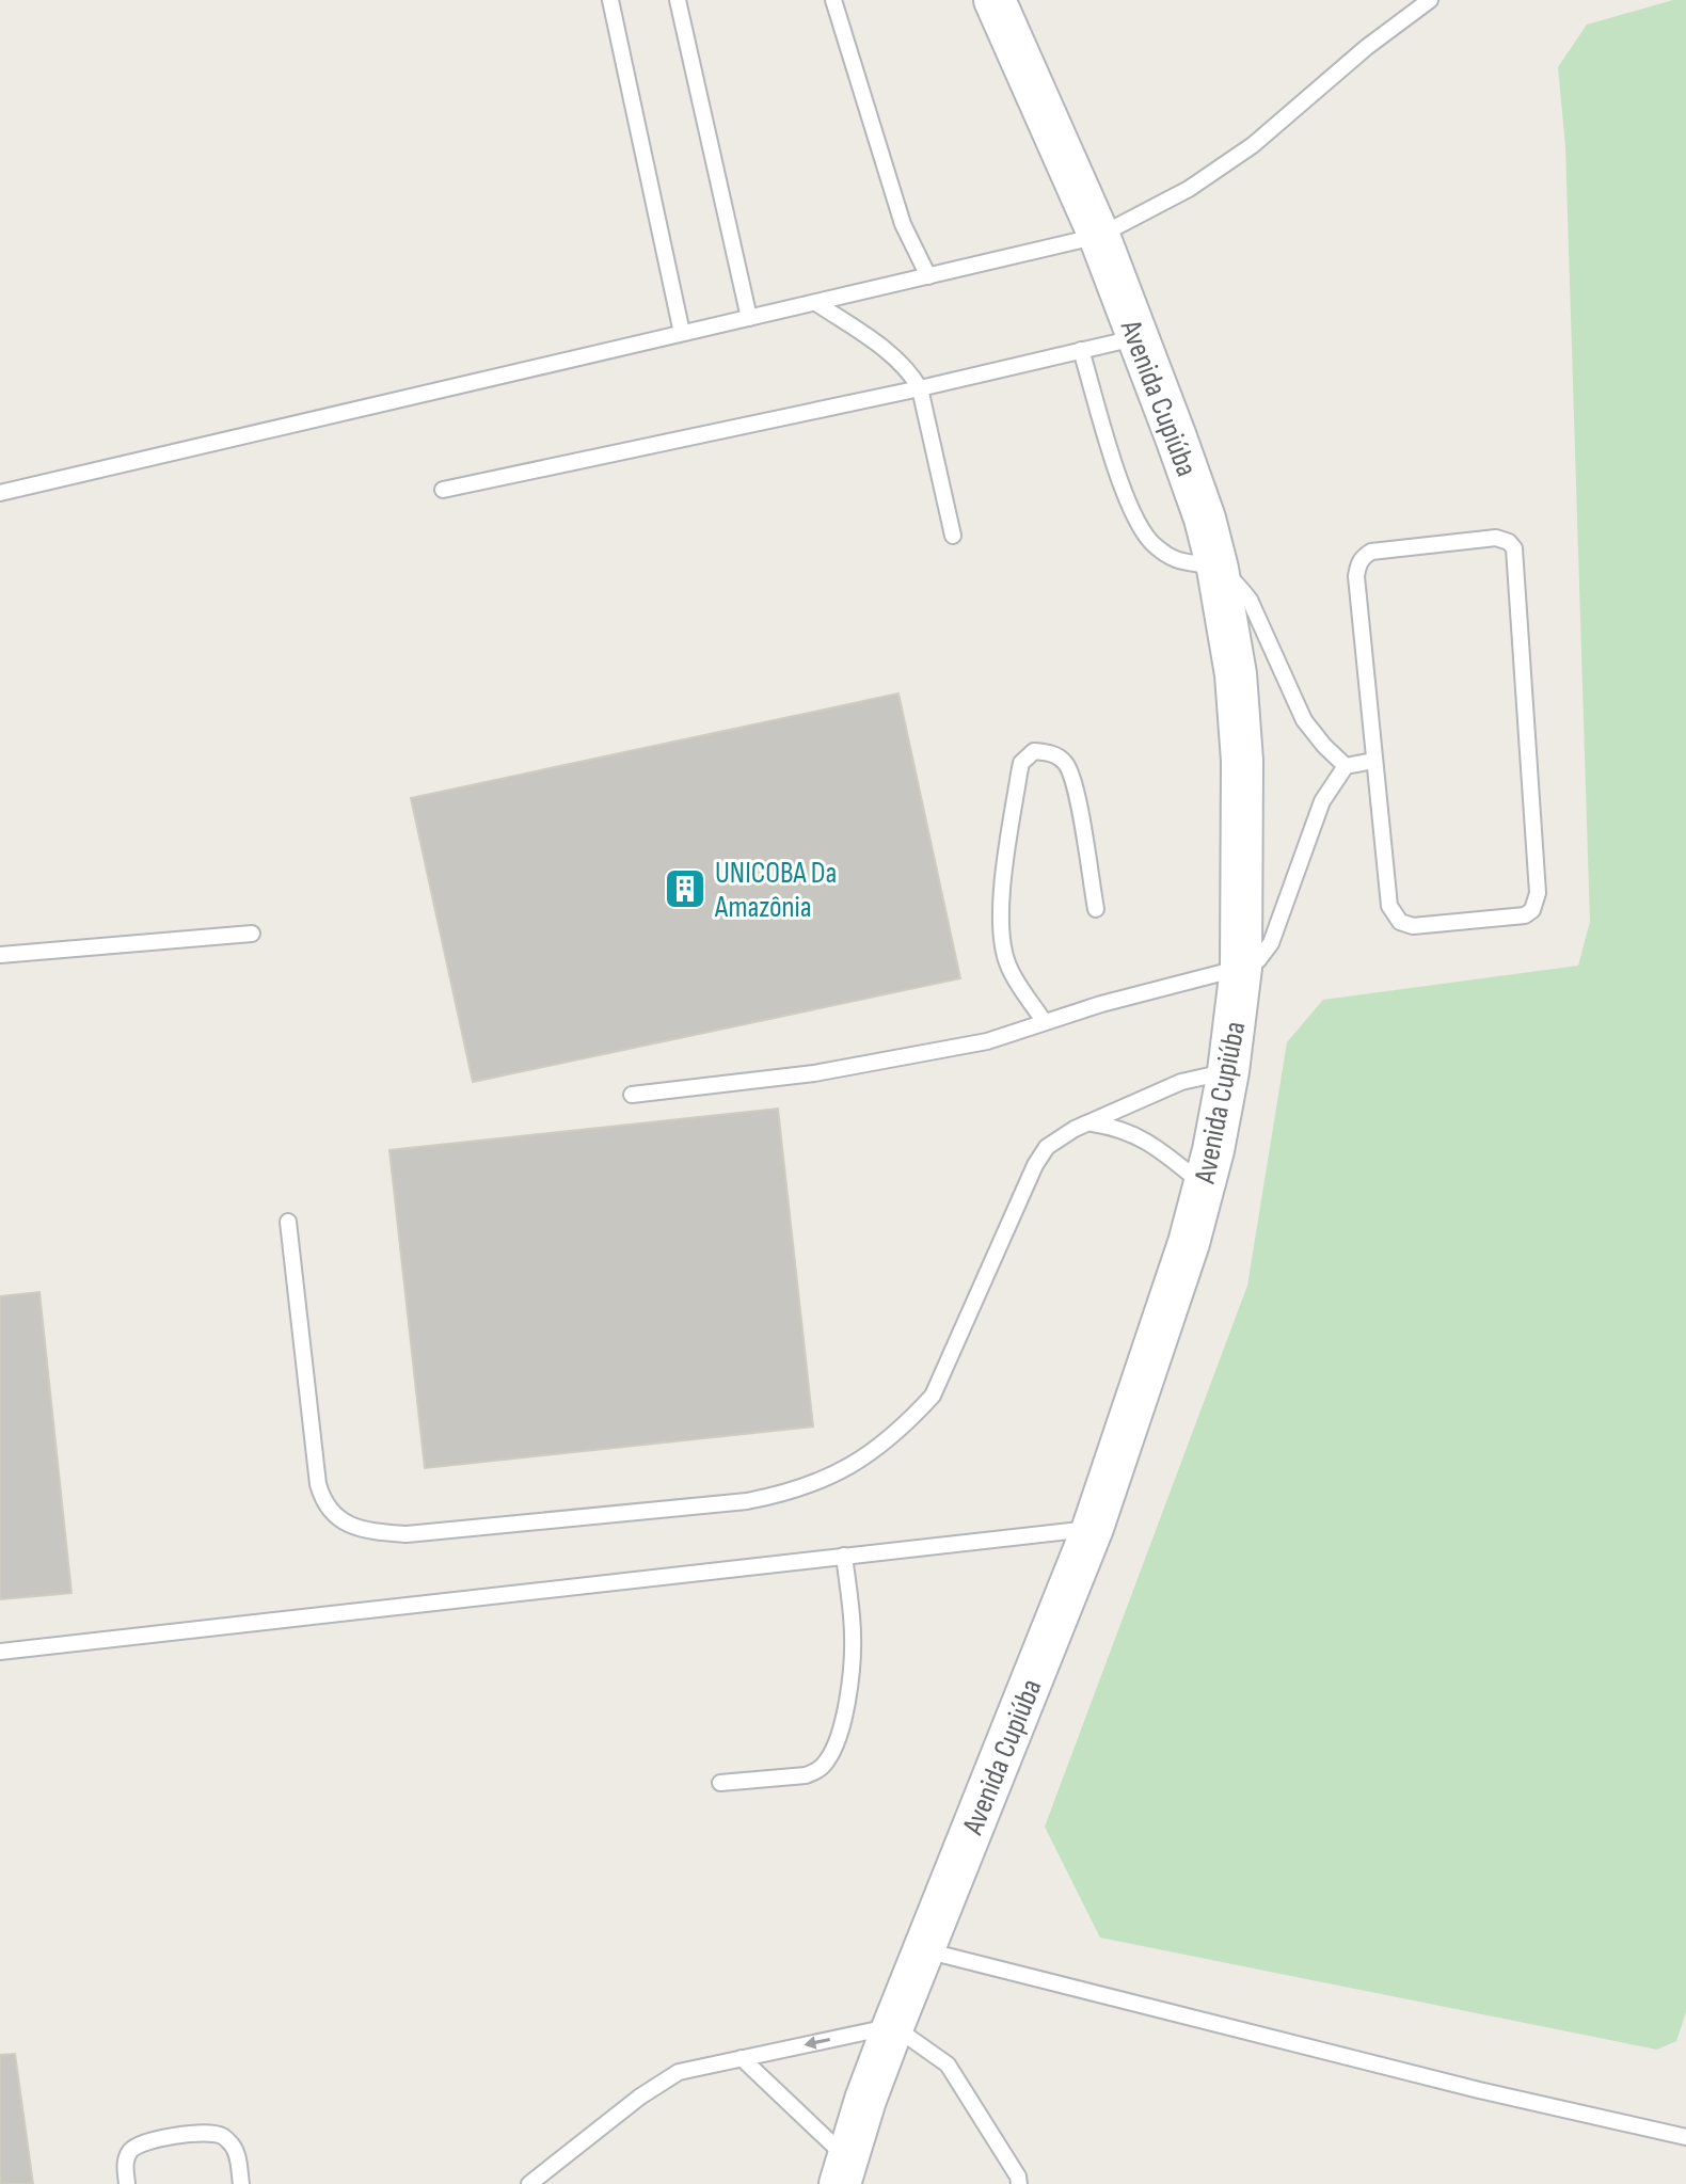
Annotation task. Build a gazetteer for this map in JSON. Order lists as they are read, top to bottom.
{
  "streets": {
    "street": ["Avenida Cupiúba"]
  },
  "places": {
    "building": ["UNICOBA Da Amazônia"]
  }
}
